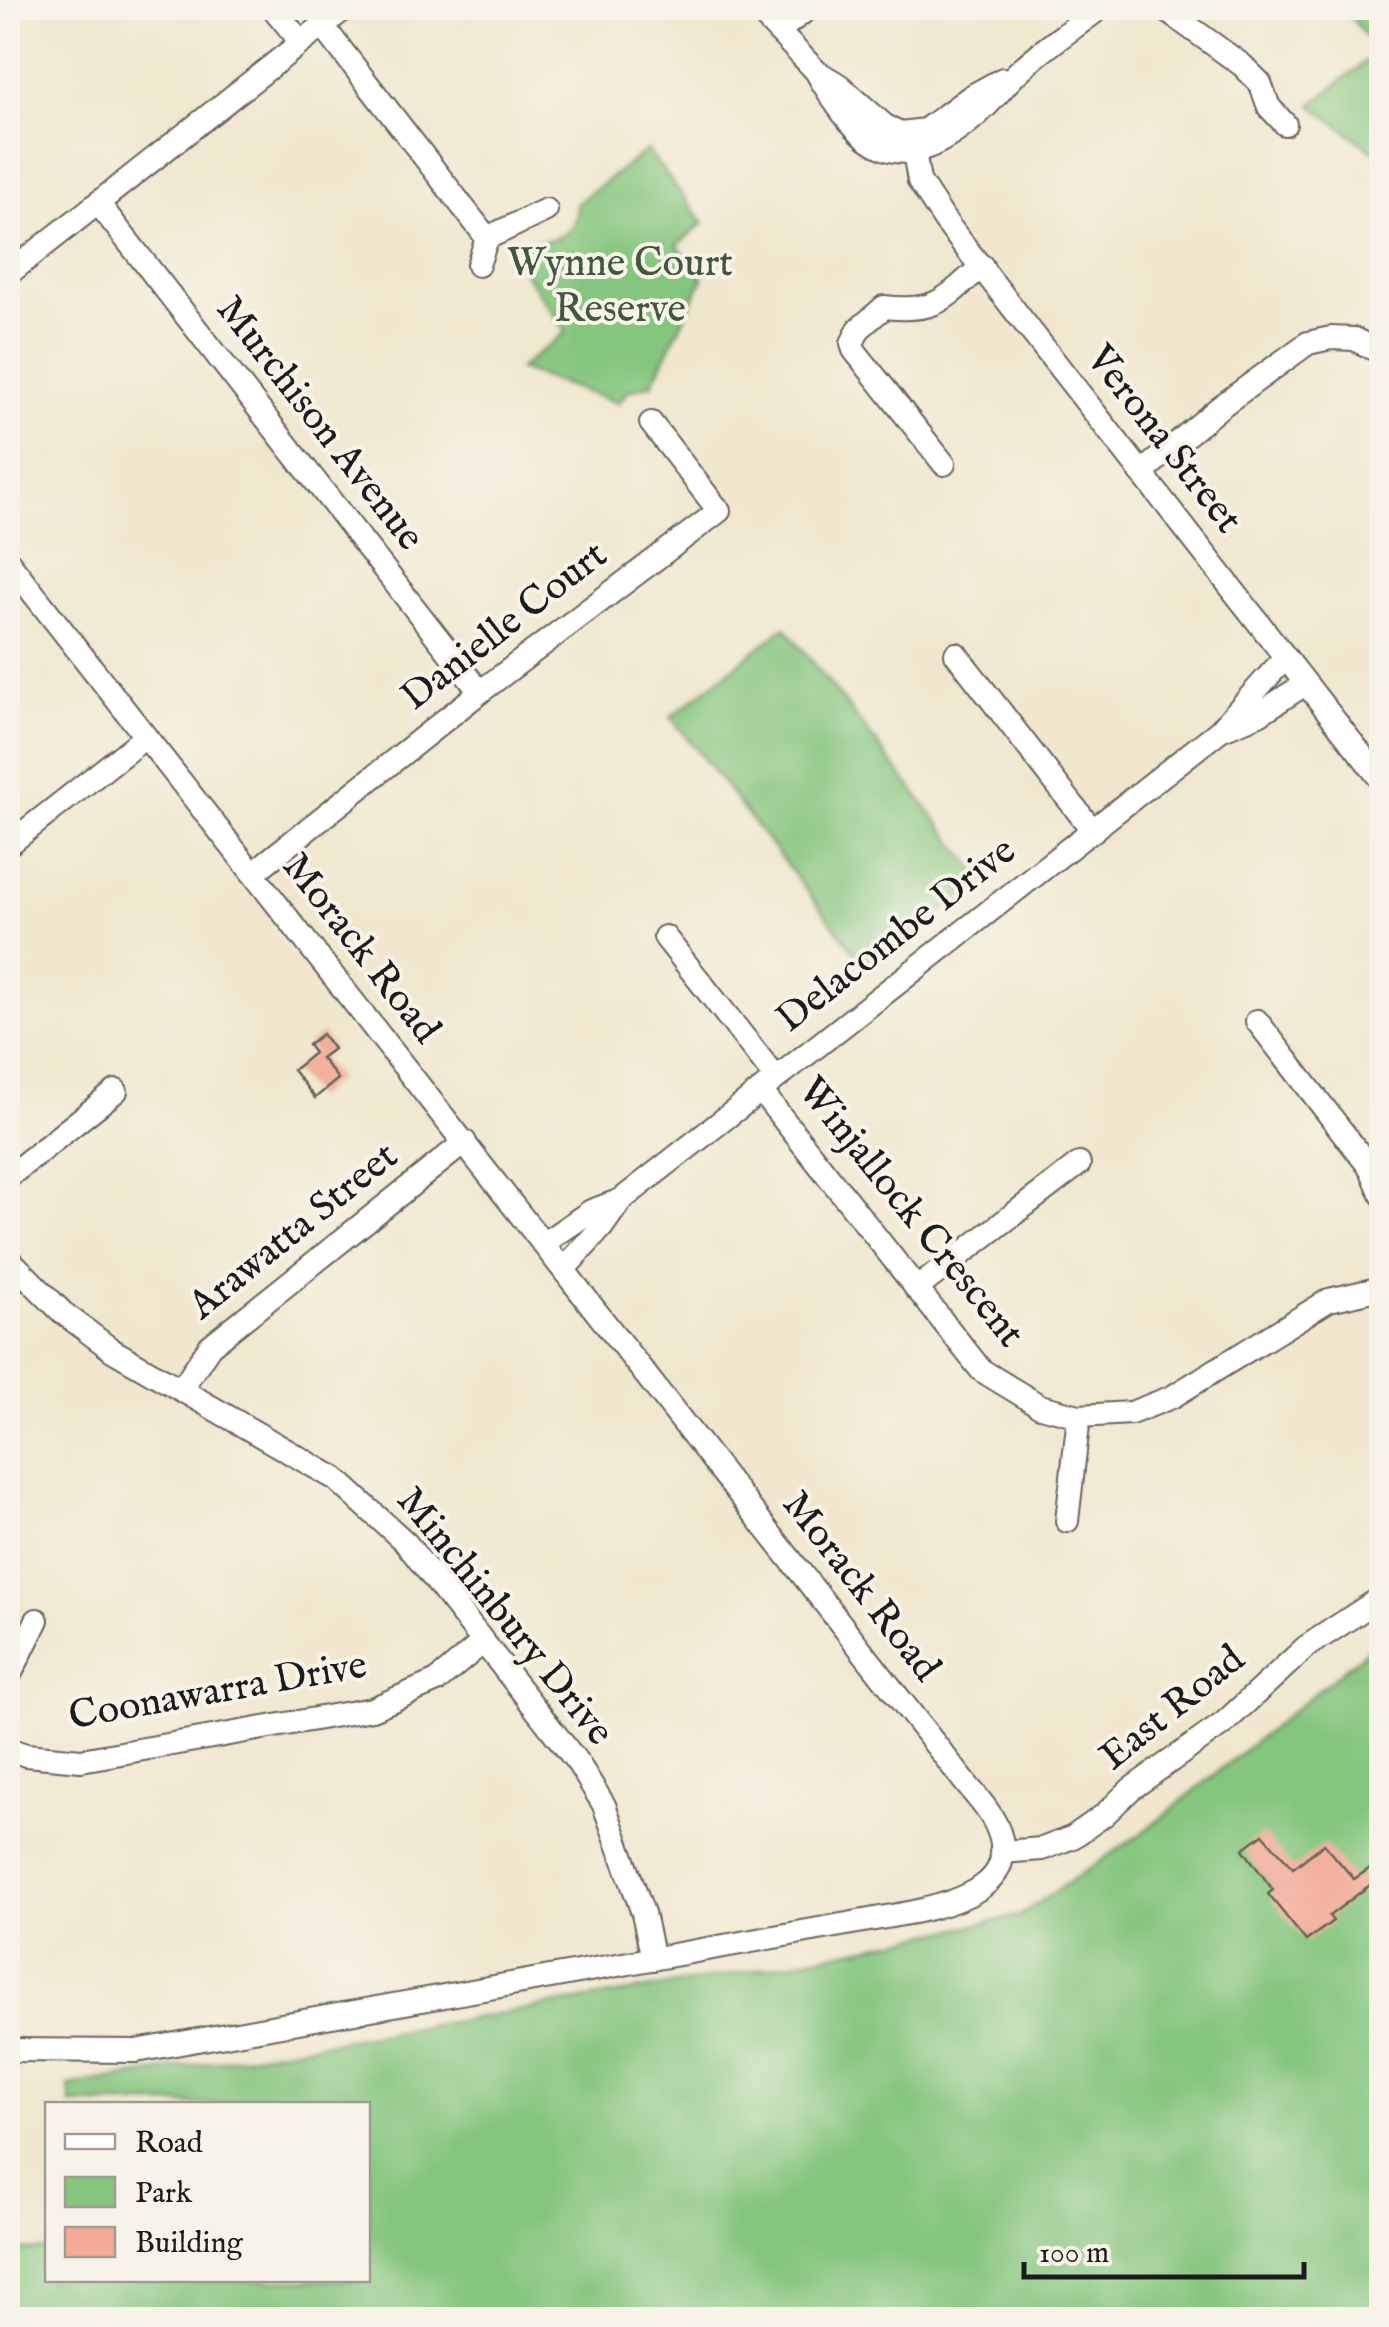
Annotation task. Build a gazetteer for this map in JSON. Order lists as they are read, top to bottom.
{
  "streets": {
    "street": [
      "Murchison Avenue",
      "Verona Street",
      "Danielle Court",
      "Delacombe Drive",
      "Morack Road",
      "Winjallock Crescent",
      "Arawatta Street",
      "Minchinbury Drive",
      "Coonawarra Drive",
      "East Road"
    ]
  },
  "crossings": [
    ["Murchison Avenue", "Danielle Court"],
    ["Verona Street", "Delacombe Drive"],
    ["Danielle Court", "Morack Road"],
    ["Delacombe Drive", "Morack Road"],
    ["Delacombe Drive", "Winjallock Crescent"],
    ["Morack Road", "Arawatta Street"],
    ["Morack Road", "East Road"],
    ["Arawatta Street", "Minchinbury Drive"],
    ["Minchinbury Drive", "Coonawarra Drive"]
  ],
  "parks": ["Wynne Court Reserve"],
  "legend": ["Road", "Park", "Building"],
  "scale_bar": "100 m"
}
